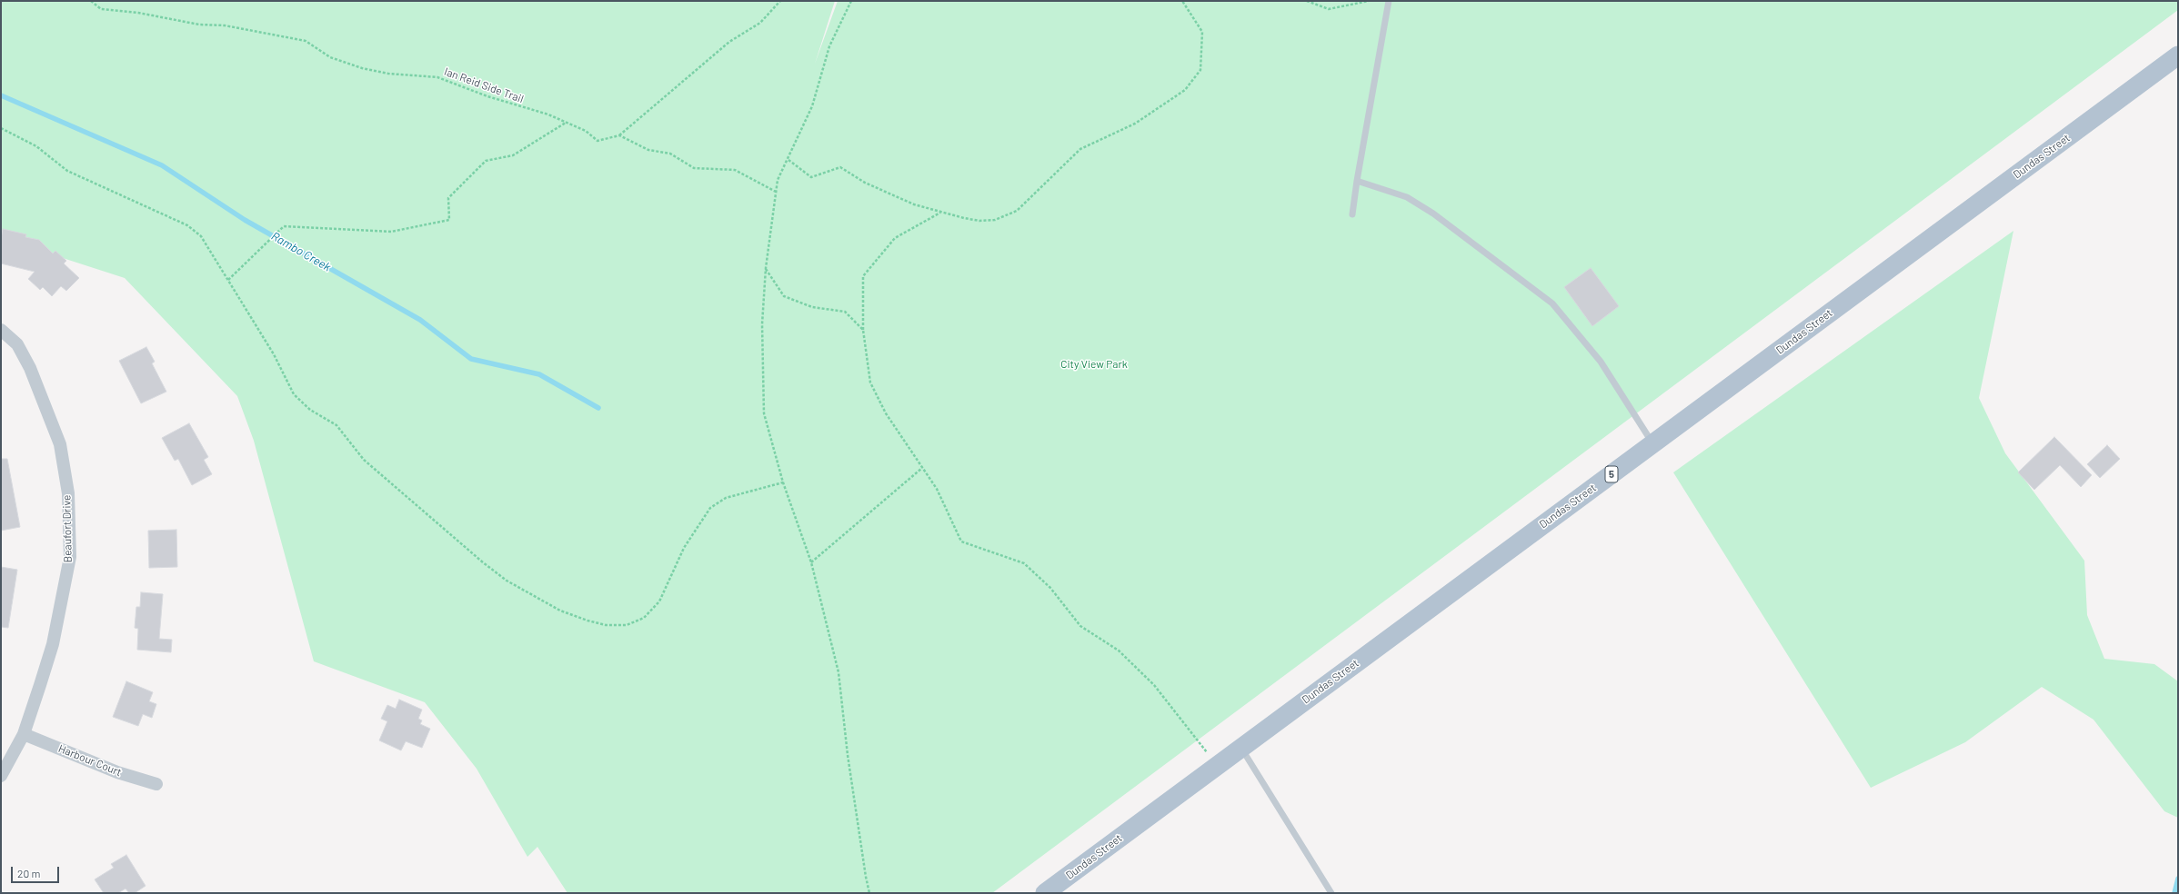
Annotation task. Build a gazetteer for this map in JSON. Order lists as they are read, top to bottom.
{
  "streets": {
    "main road": ["Dundas Street", "5"],
    "street": ["Beaufort Drive", "Harbour Court"],
    "path": ["Ian Reid Side Trail"]
  },
  "crossings": [
    ["Beaufort Drive", "Harbour Court"]
  ],
  "water": ["Rambo Creek"],
  "parks": ["City View Park"],
  "scale_bar": "20 m"
}
